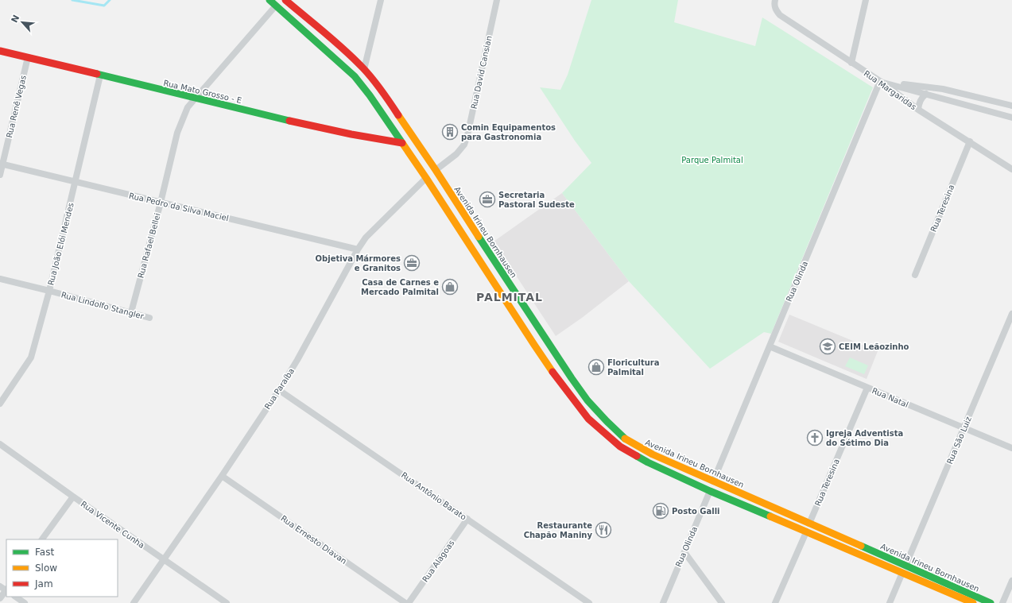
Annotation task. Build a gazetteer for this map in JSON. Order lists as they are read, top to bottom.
{
  "streets": {
    "main road": ["Rua Mato Grosso - E", "Avenida Irineu Bornhausen"],
    "street": [
      "Rua David Cansian",
      "Rua Margaridas",
      "Rua Renê Vegas",
      "Rua Pedro da Silva Maciel",
      "Rua Teresina",
      "Rua João Elói Mendes",
      "Rua Rafael Bellei",
      "Rua Olinda",
      "Rua Lindolfo Stangler",
      "Rua Paraíba",
      "Rua Natal",
      "Rua São Luiz",
      "Rua Antônio Barato",
      "Rua Vicente Cunha",
      "Rua Ernesto Diavan",
      "Rua Alagoas"
    ]
  },
  "crossings": [
    ["Rua David Cansian", "Avenida Irineu Bornhausen"],
    ["Rua Margaridas", "Rua Teresina"],
    ["Rua Margaridas", "Rua Olinda"],
    ["Rua Mato Grosso - E", "Rua Renê Vegas"],
    ["Rua Mato Grosso - E", "Avenida Irineu Bornhausen"],
    ["Rua Mato Grosso - E", "Rua João Elói Mendes"],
    ["Rua Mato Grosso - E", "Rua Rafael Bellei"],
    ["Rua Renê Vegas", "Rua Pedro da Silva Maciel"],
    ["Rua Pedro da Silva Maciel", "Rua João Elói Mendes"],
    ["Rua Pedro da Silva Maciel", "Rua Rafael Bellei"],
    ["Rua Pedro da Silva Maciel", "Rua Paraíba"],
    ["Rua Teresina", "Avenida Irineu Bornhausen"],
    ["Rua Teresina", "Rua Natal"],
    ["Avenida Irineu Bornhausen", "Rua Rafael Bellei"],
    ["Avenida Irineu Bornhausen", "Rua Olinda"],
    ["Avenida Irineu Bornhausen", "Rua Paraíba"],
    ["Avenida Irineu Bornhausen", "Rua São Luiz"],
    ["Rua João Elói Mendes", "Rua Lindolfo Stangler"],
    ["Rua Rafael Bellei", "Rua Lindolfo Stangler"],
    ["Rua Olinda", "Rua Natal"],
    ["Rua Paraíba", "Rua Antônio Barato"],
    ["Rua Paraíba", "Rua Vicente Cunha"],
    ["Rua Paraíba", "Rua Ernesto Diavan"],
    ["Rua Natal", "Rua São Luiz"],
    ["Rua Antônio Barato", "Rua Alagoas"]
  ],
  "districts": ["PALMITAL"],
  "parks": ["Parque Palmital"],
  "places": {
    "building": ["Comin Equipamentos para Gastronomia"],
    "office": ["Secretaria Pastoral Sudeste", "Objetiva Mármores e Granitos"],
    "shop": ["Casa de Carnes e Mercado Palmital", "Floricultura Palmital"],
    "school or university": ["CEIM Leãozinho"],
    "church": ["Igreja Adventista do Sétimo Dia"],
    "fuel station": ["Posto Galli"],
    "restaurant": ["Restaurante Chapão Maniny"]
  },
  "legend": ["Fast", "Slow", "Jam"],
  "north": "top left"
}
